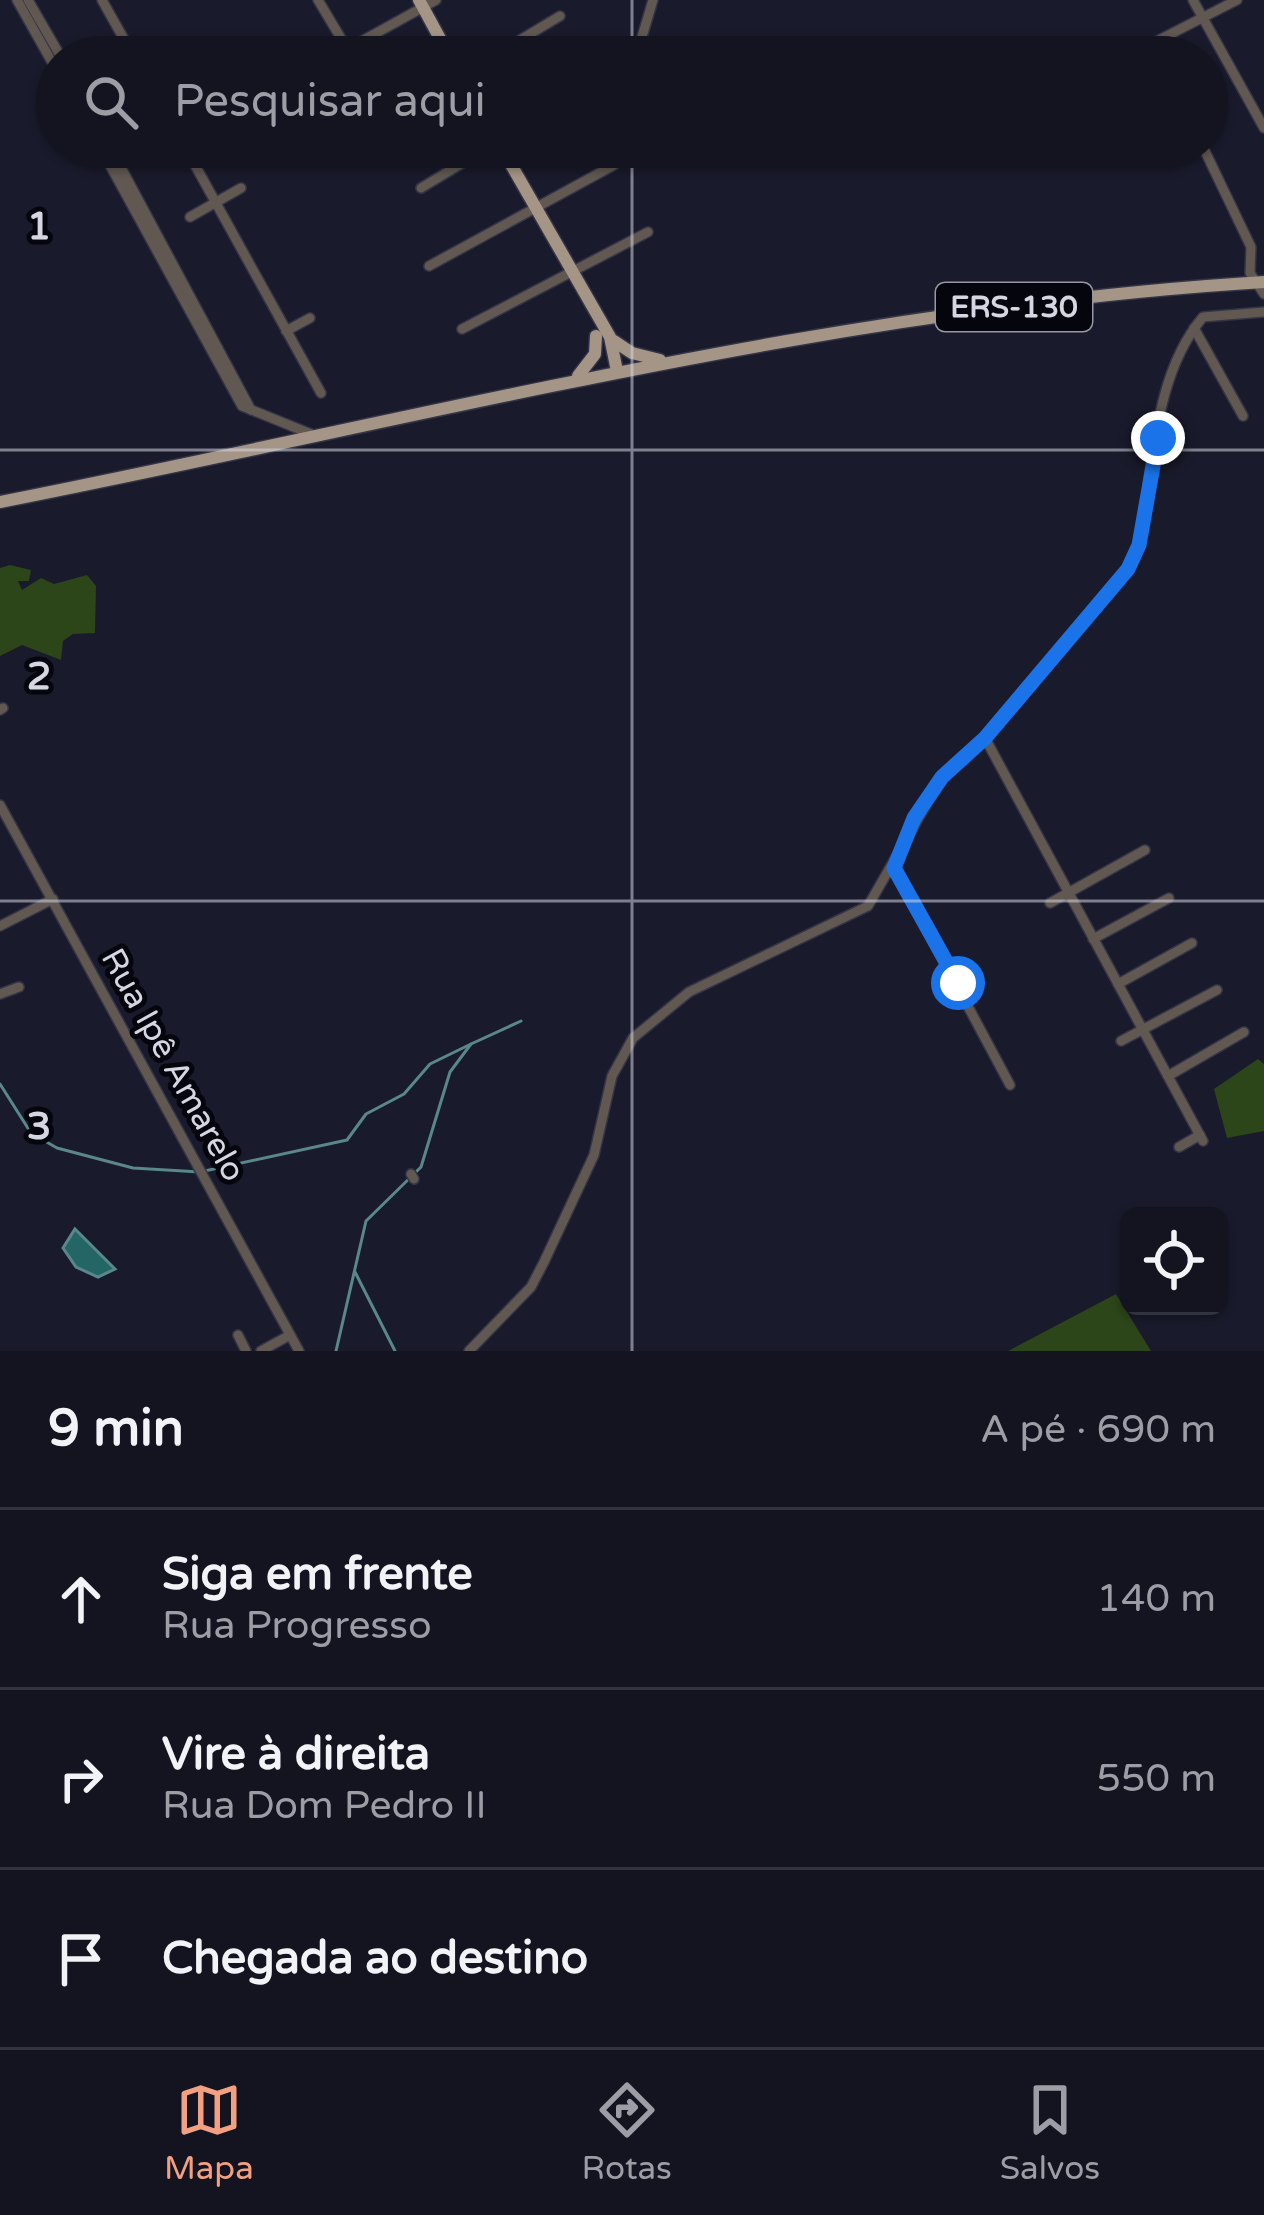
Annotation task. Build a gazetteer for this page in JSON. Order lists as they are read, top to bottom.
{
  "streets": {
    "main road": ["ERS-130"],
    "street": ["Rua Ipê Amarelo"]
  },
  "page": {
    "search": "Pesquisar aqui",
    "heading": ["9 min", "A pé · 690 m"],
    "list": [
      ["Siga em frente", "Rua Progresso", "140 m"],
      ["Vire à direita", "Rua Dom Pedro II", "550 m"],
      "Chegada ao destino"
    ],
    "nav": ["Mapa", "Rotas", "Salvos"]
  },
  "grid": {
    "rows": ["1", "2", "3"]
  }
}
